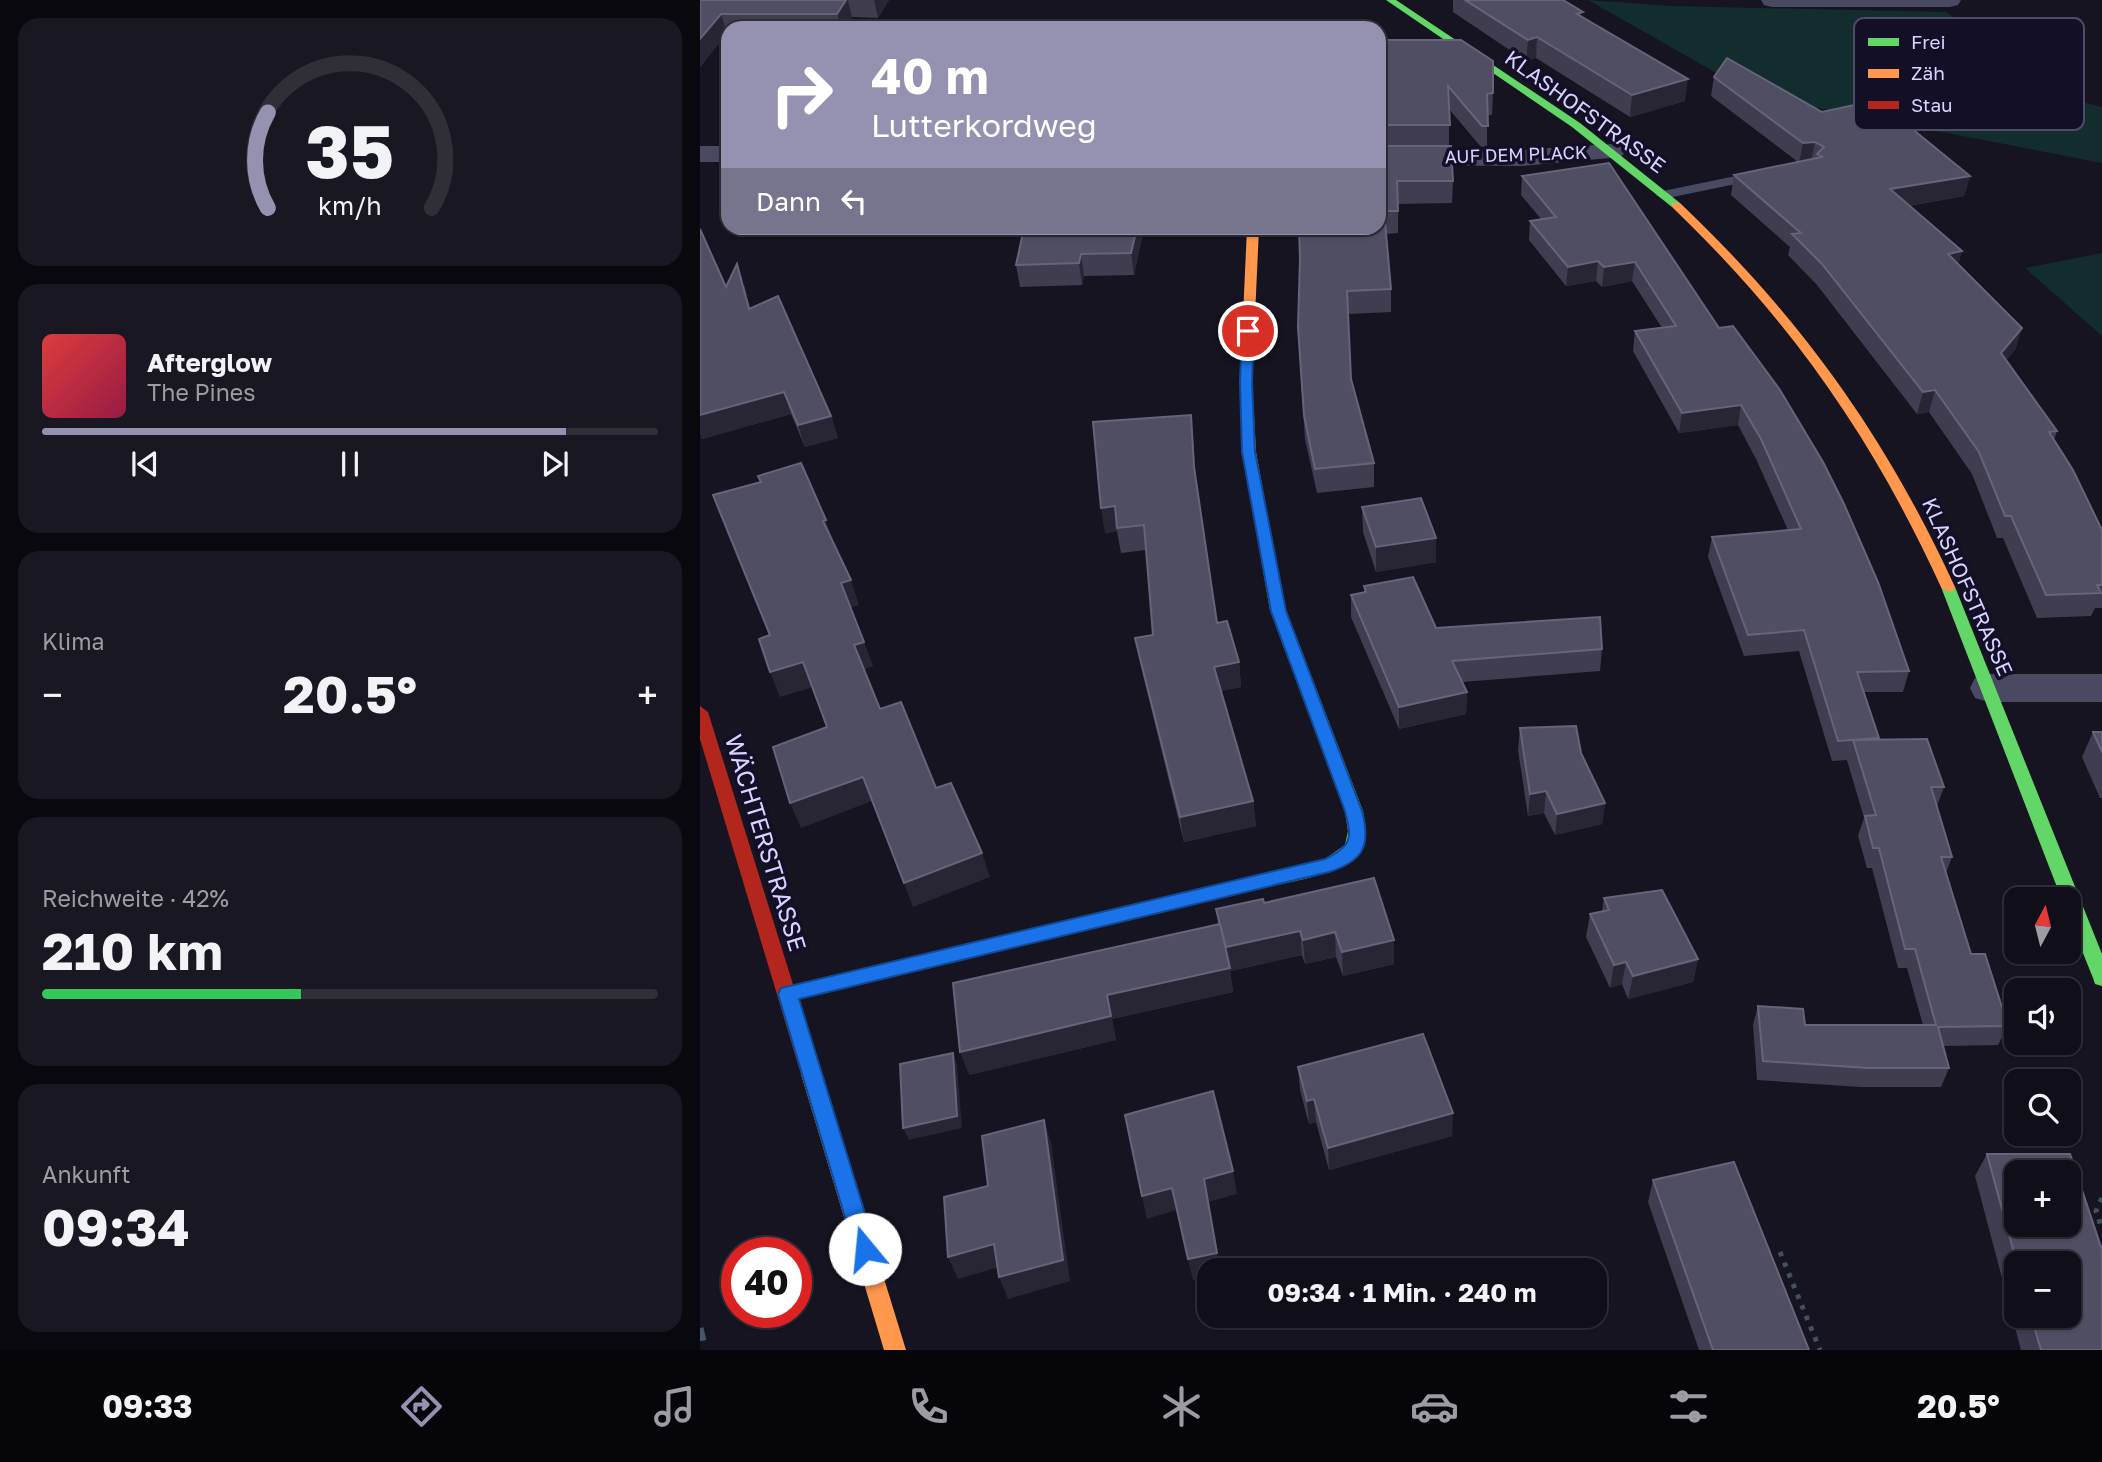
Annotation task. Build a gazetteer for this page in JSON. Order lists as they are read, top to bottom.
{
  "streets": {
    "street": ["KLASHOFSTRASSE", "AUF DEM PLACK", "WÄCHTERSTRASSE"]
  },
  "crossings": [
    ["KLASHOFSTRASSE", "AUF DEM PLACK"]
  ],
  "legend": ["Frei", "Zäh", "Stau"],
  "north": "top",
  "page": {
    "turn": ["40 m", "Lutterkordweg"],
    "then": "Dann",
    "song": ["Afterglow", "The Pines"],
    "tile": [
      "Klima",
      ["Reichweite · 42%", "210 km"],
      ["Ankunft", "09:34"]
    ],
    "heat": ["−", "20.5°", "+"],
    "map_buttons": ["+", "−"],
    "limit": "40",
    "trip": "09:34 · 1 Min. · 240 m",
    "tabs": ["09:33", "20.5°"],
    "gauge": ["35", "km/h"]
  }
}
